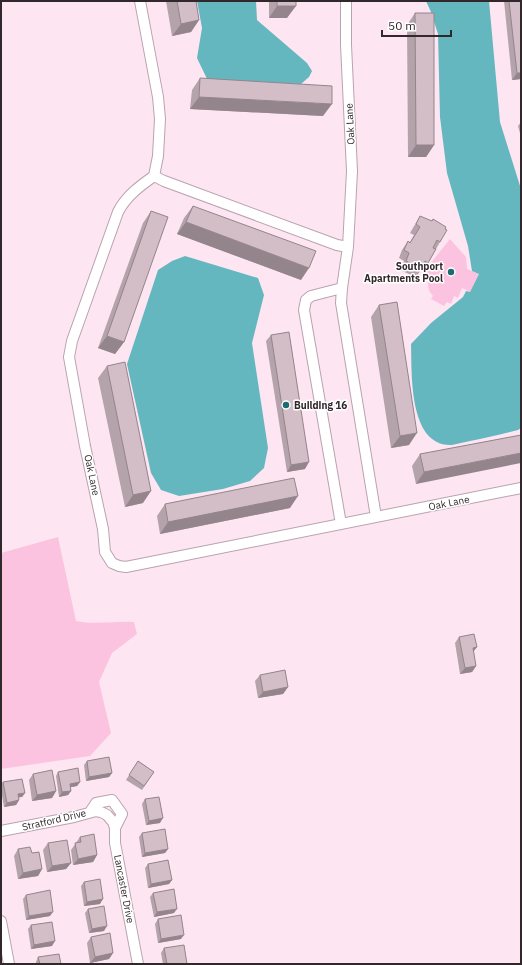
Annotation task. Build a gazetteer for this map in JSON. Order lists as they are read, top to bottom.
{
  "streets": {
    "street": ["Oak Lane", "Stratford Drive", "Lancaster Drive"]
  },
  "crossings": [
    ["Stratford Drive", "Lancaster Drive"]
  ],
  "places": ["Southport Apartments Pool", "Building 16"],
  "scale_bar": "50 m"
}
